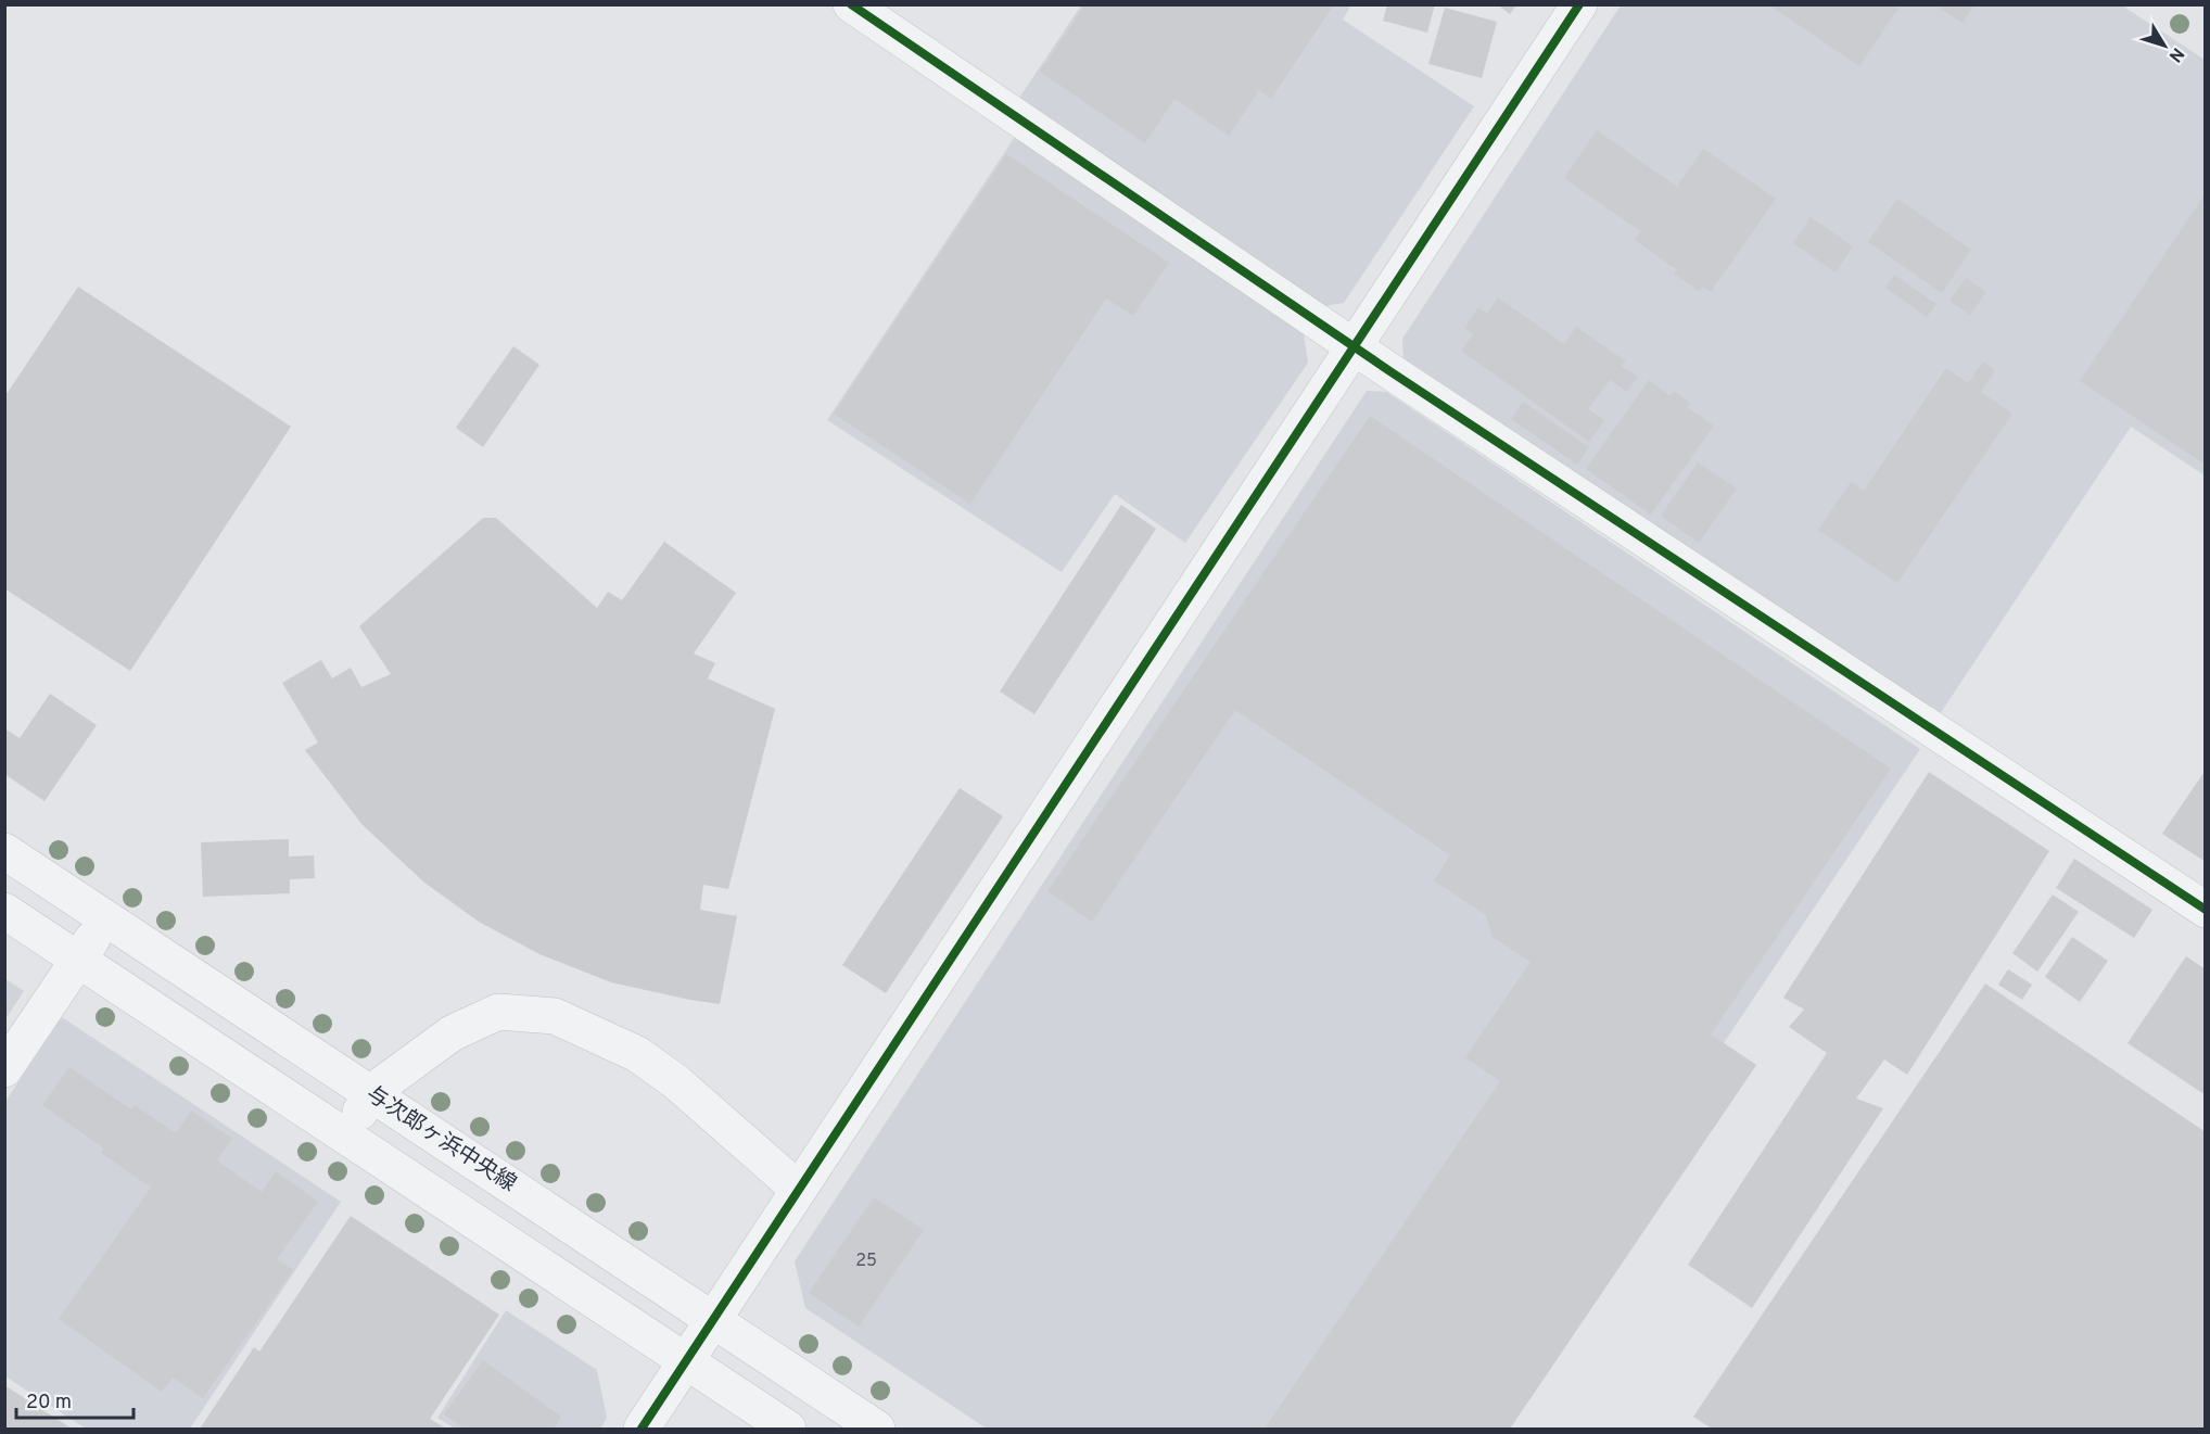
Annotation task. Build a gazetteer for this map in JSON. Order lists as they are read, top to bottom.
{
  "streets": {
    "street": ["与次郎ヶ浜中央線"]
  },
  "house_numbers": ["25"],
  "scale_bar": "20 m",
  "north": "bottom right"
}
